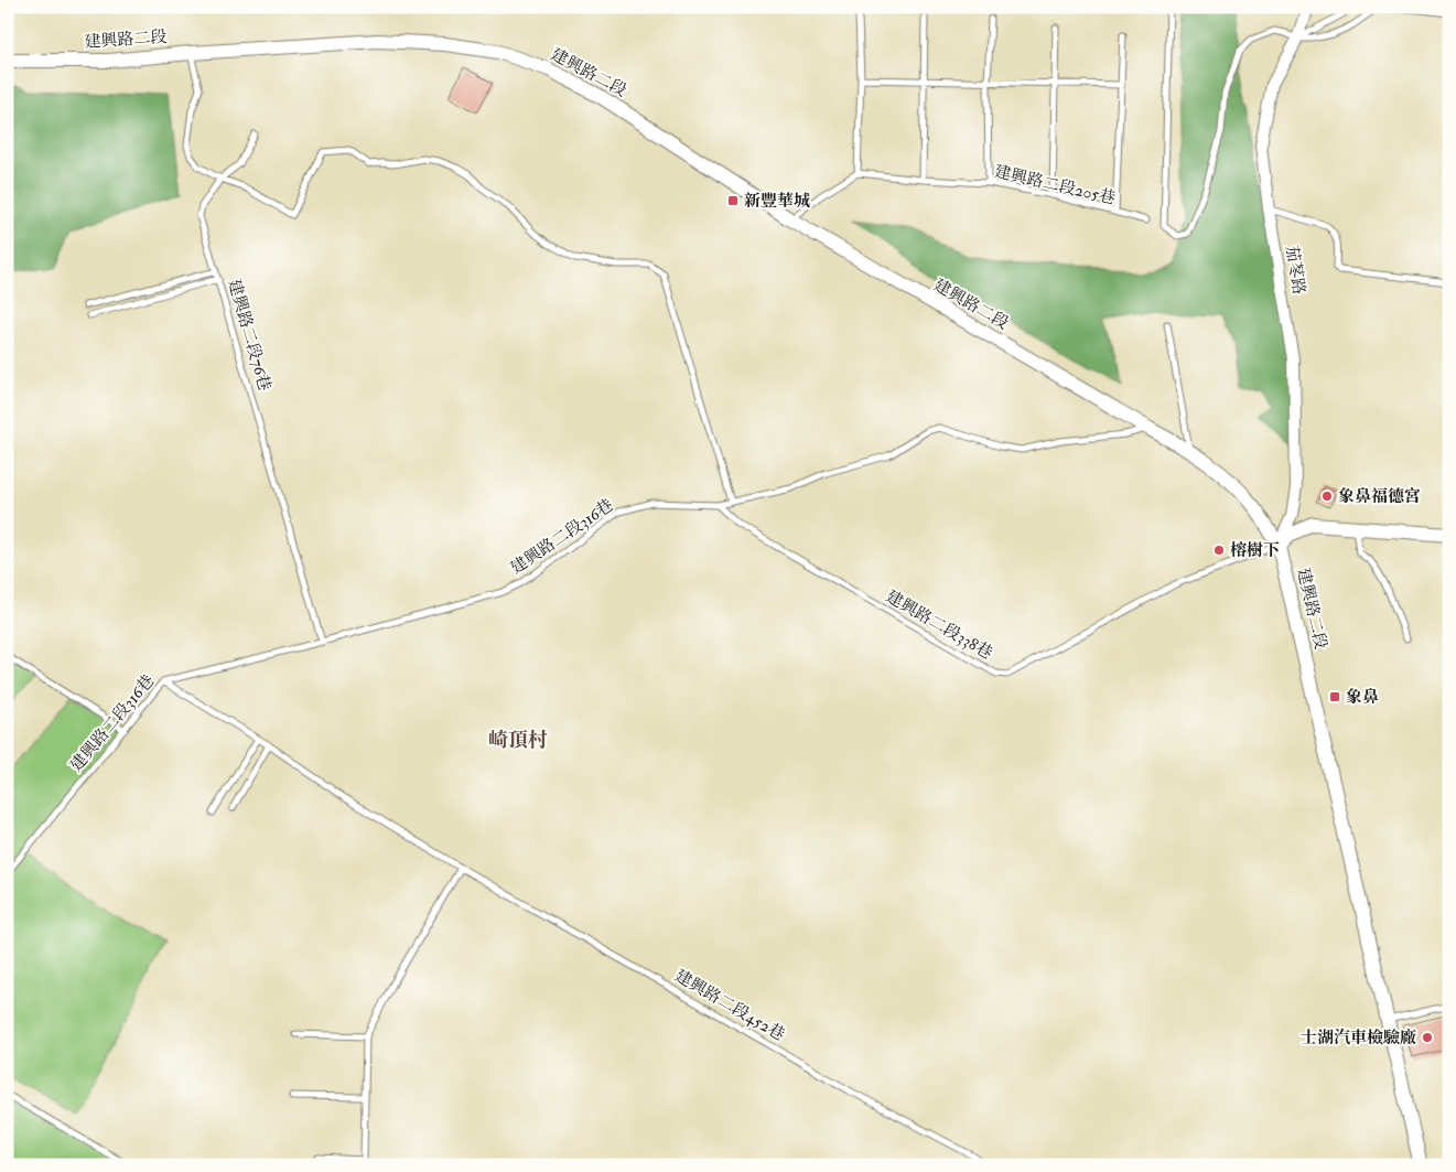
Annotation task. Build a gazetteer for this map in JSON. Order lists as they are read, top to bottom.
{
  "streets": {
    "street": ["建興路二段", "茄苳路"],
    "lane": [
      "建興路二段205巷",
      "建興路二段76巷",
      "建興路二段316巷",
      "建興路二段338巷",
      "建興路二段452巷"
    ]
  },
  "crossings": [
    ["建興路二段", "茄苳路"],
    ["建興路二段", "建興路二段316巷"],
    ["建興路二段", "建興路二段338巷"],
    ["茄苳路", "建興路二段338巷"],
    ["建興路二段76巷", "建興路二段316巷"],
    ["建興路二段316巷", "建興路二段338巷"],
    ["建興路二段316巷", "建興路二段452巷"]
  ],
  "districts": ["崎頂村"],
  "places": {
    "transit": ["新豐華城", "象鼻"],
    "other": ["象鼻福德宮", "榕樹下", "士湖汽車檢驗廠"]
  }
}
